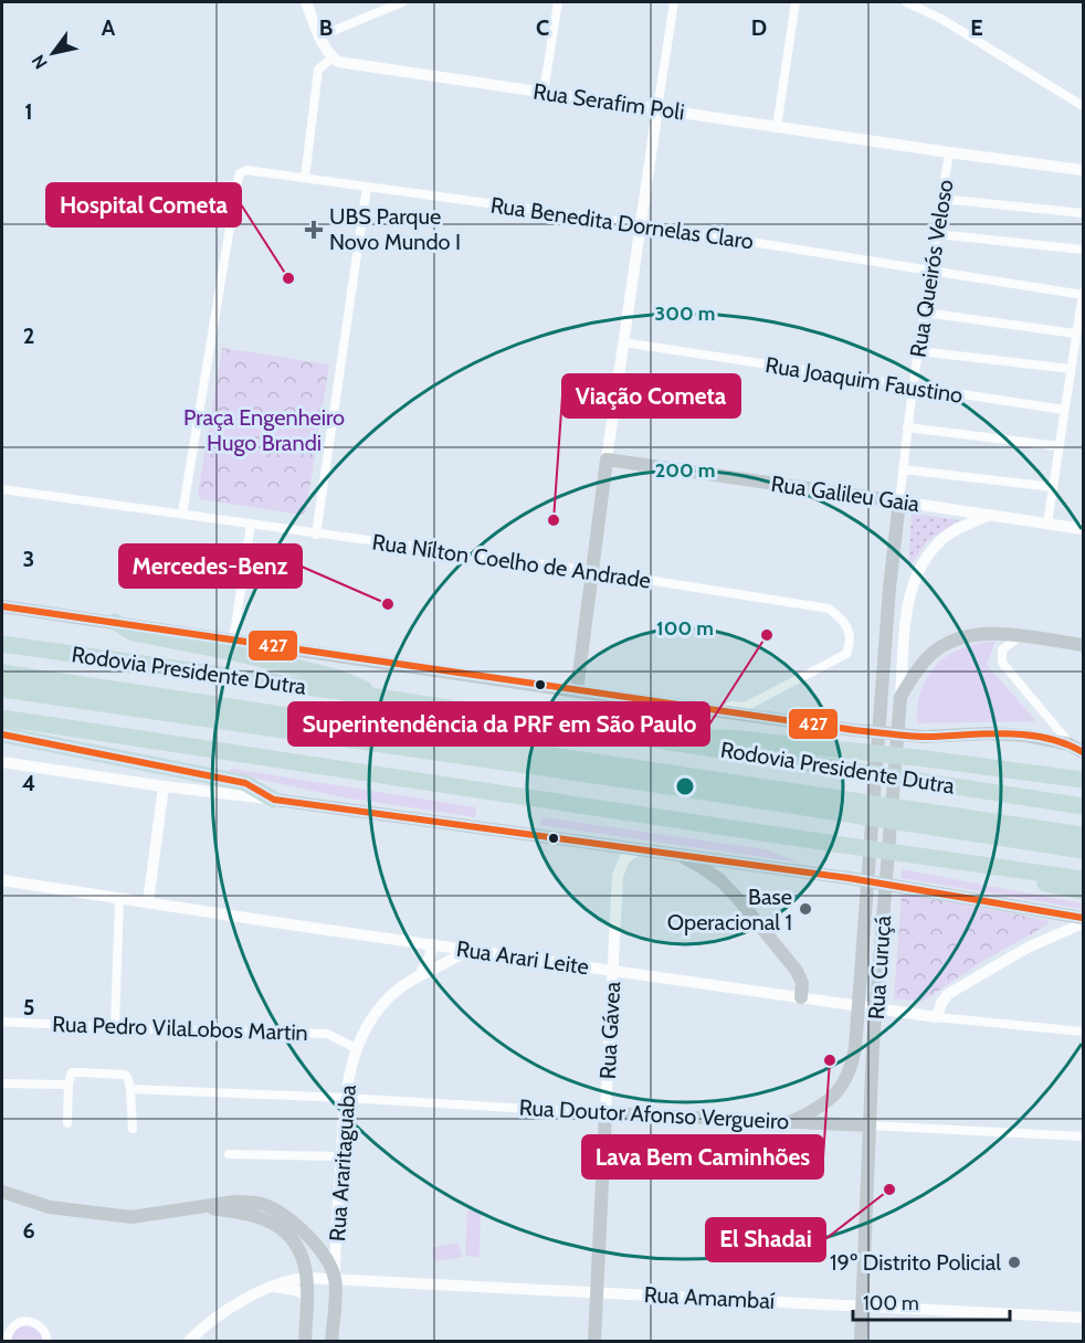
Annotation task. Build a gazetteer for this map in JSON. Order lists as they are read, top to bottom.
{
  "streets": {
    "highway": ["Rodovia Presidente Dutra"],
    "main road": [
      "Rua Galileu Gaia",
      "Rua Curuçá",
      "Rua Gávea",
      "Rua Doutor Afonso Vergueiro",
      "Rua Araritaguaba"
    ],
    "street": [
      "Rua Serafim Poli",
      "Rua Benedita Dornelas Claro",
      "Rua Queirós Veloso",
      "Rua Joaquim Faustino",
      "Rua Nílton Coelho de Andrade",
      "Rua Arari Leite",
      "Rua Pedro VilaLobos Martin",
      "Rua Amambaí"
    ]
  },
  "crossings": [
    ["Rua Serafim Poli", "Rua Queirós Veloso"],
    ["Rua Benedita Dornelas Claro", "Rua Queirós Veloso"],
    ["Rua Benedita Dornelas Claro", "Rua Nílton Coelho de Andrade"],
    ["Rua Queirós Veloso", "Rua Joaquim Faustino"],
    ["Rua Queirós Veloso", "Rua Galileu Gaia"],
    ["Rua Queirós Veloso", "Rua Curuçá"],
    ["Rua Galileu Gaia", "Rua Curuçá"],
    ["Rua Arari Leite", "Rua Gávea"],
    ["Rua Arari Leite", "Rua Araritaguaba"],
    ["Rua Curuçá", "Rua Doutor Afonso Vergueiro"],
    ["Rua Curuçá", "Rua Amambaí"],
    ["Rua Pedro VilaLobos Martin", "Rua Araritaguaba"],
    ["Rua Gávea", "Rua Doutor Afonso Vergueiro"],
    ["Rua Gávea", "Rua Amambaí"],
    ["Rua Doutor Afonso Vergueiro", "Rua Araritaguaba"],
    ["Rua Araritaguaba", "Rua Amambaí"]
  ],
  "parks": ["Praça Engenheiro Hugo Brandi"],
  "places": {
    "health": ["UBS Parque Novo Mundo I"],
    "other": [
      "Hospital Cometa",
      "Viação Cometa",
      "Mercedes-Benz",
      "Superintendência da PRF em São Paulo",
      "Base Operacional 1",
      "Lava Bem Caminhões",
      "El Shadai",
      "19º Distrito Policial"
    ]
  },
  "lines": ["transit line 427"],
  "scale_bar": "100 m",
  "north": "bottom left",
  "grid": {
    "columns": [
      "A",
      "B",
      "C",
      "D",
      "E"
    ],
    "rows": [
      "1",
      "2",
      "3",
      "4",
      "5",
      "6"
    ]
  },
  "rings": ["300 m", "200 m", "100 m"]
}
